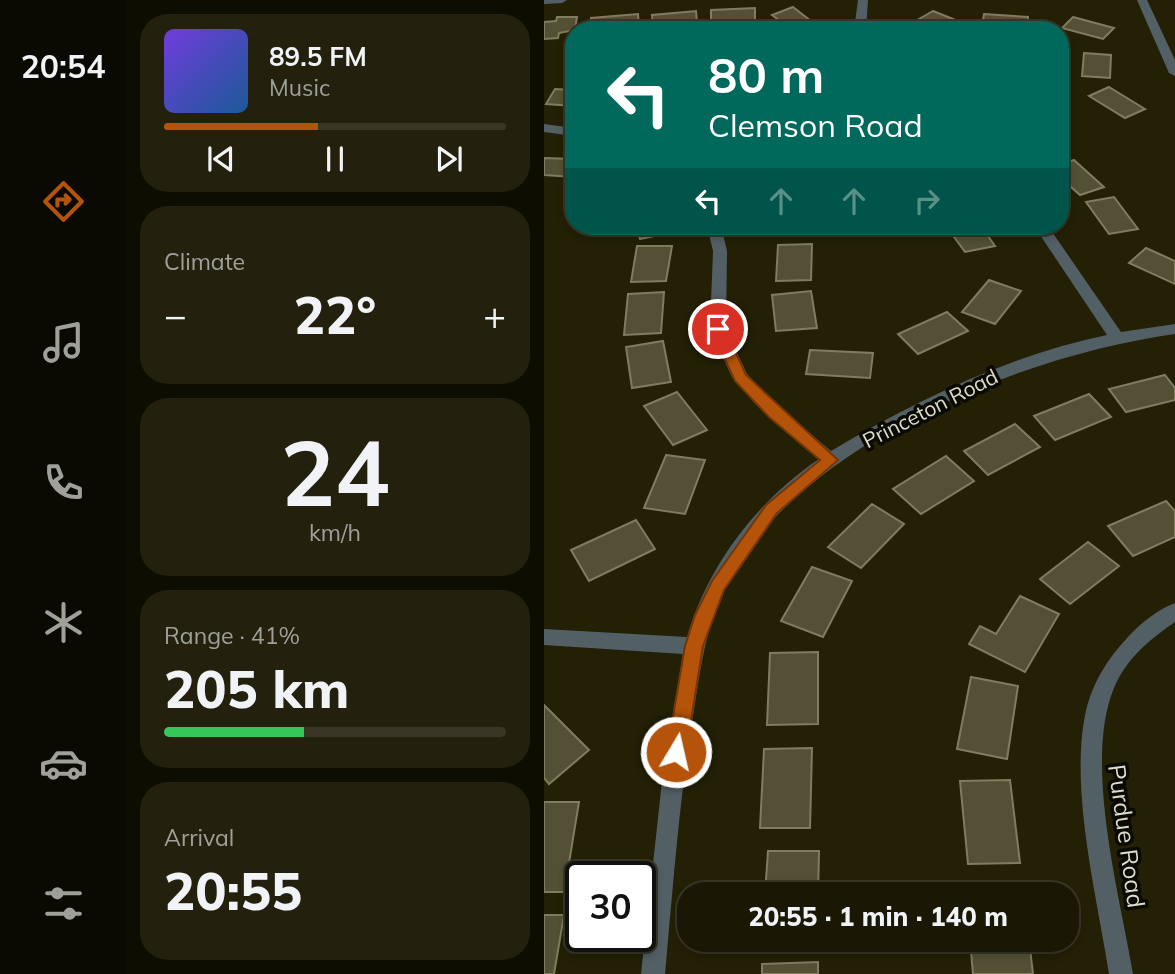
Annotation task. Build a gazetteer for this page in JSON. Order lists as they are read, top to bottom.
{
  "streets": {
    "street": ["Princeton Road", "Purdue Road"]
  },
  "page": {
    "tabs": "20:54",
    "turn": ["80 m", "Clemson Road"],
    "song": ["89.5 FM", "Music"],
    "tile": [
      "Climate",
      ["24", "km/h"],
      ["Range · 41%", "205 km"],
      ["Arrival", "20:55"]
    ],
    "heat": ["−", "22°", "+"],
    "limit": "30",
    "trip": "20:55 · 1 min · 140 m"
  }
}
